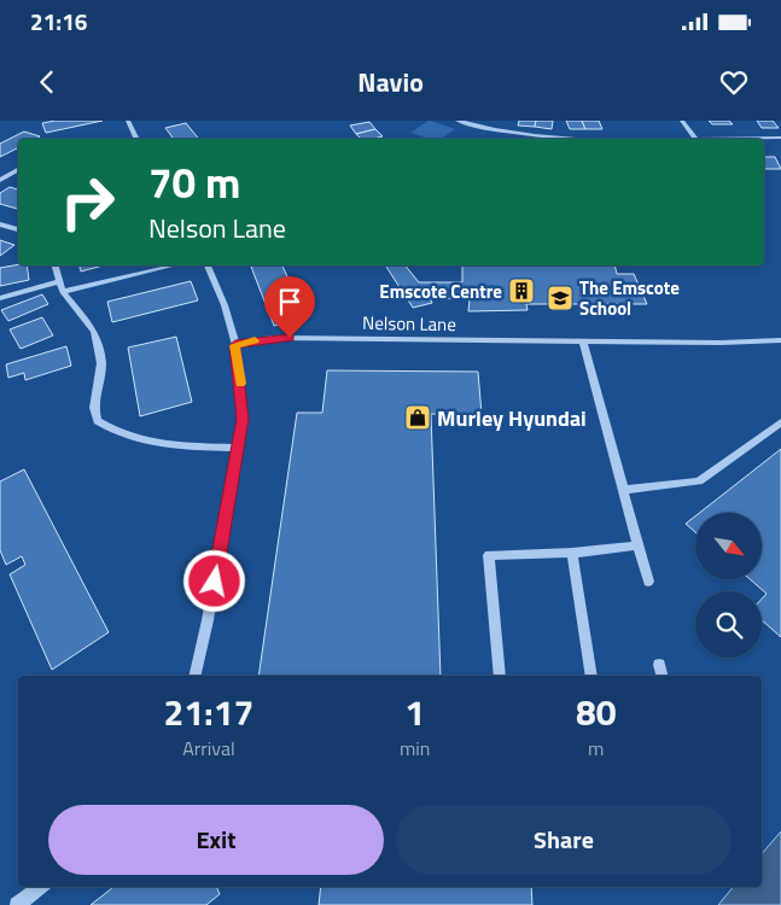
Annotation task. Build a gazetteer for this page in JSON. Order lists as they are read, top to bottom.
{
  "streets": {
    "street": ["Nelson Lane"]
  },
  "places": {
    "building": ["Emscote Centre"],
    "school or university": ["The Emscote School"],
    "shop": ["Murley Hyundai"]
  },
  "north": "bottom right",
  "page": {
    "status": "21:16",
    "header": "Navio",
    "turn": ["70 m", "Nelson Lane"],
    "eta": [
      "21:17",
      "Arrival",
      "1",
      "min",
      "80",
      "m"
    ],
    "buttons": ["Exit", "Share"]
  }
}
